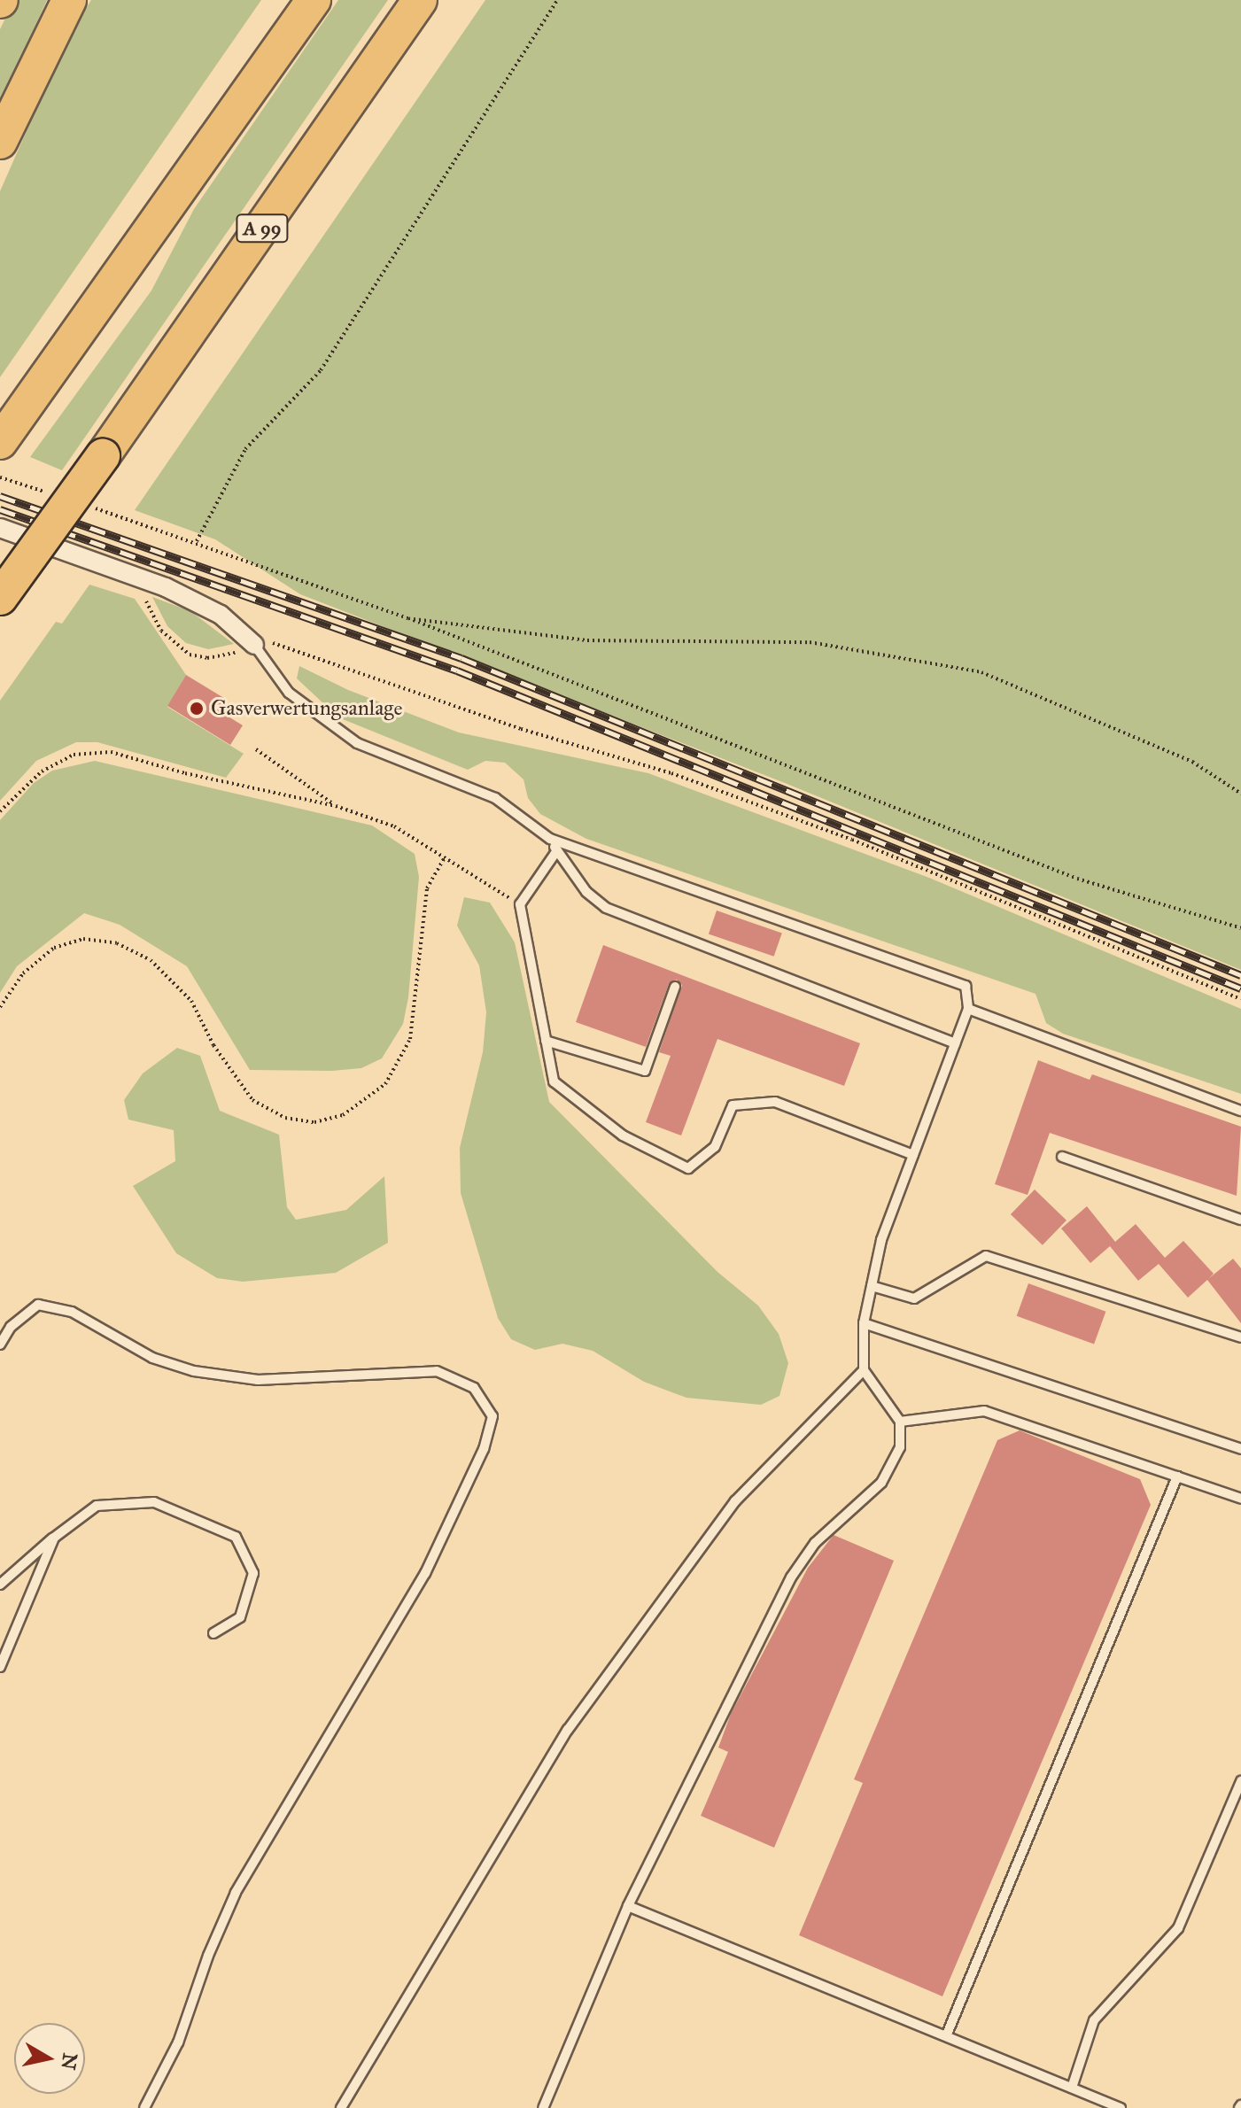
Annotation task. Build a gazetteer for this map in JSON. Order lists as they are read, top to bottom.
{
  "streets": {
    "highway": ["A 99"]
  },
  "places": ["Gasverwertungsanlage"],
  "north": "right"
}
